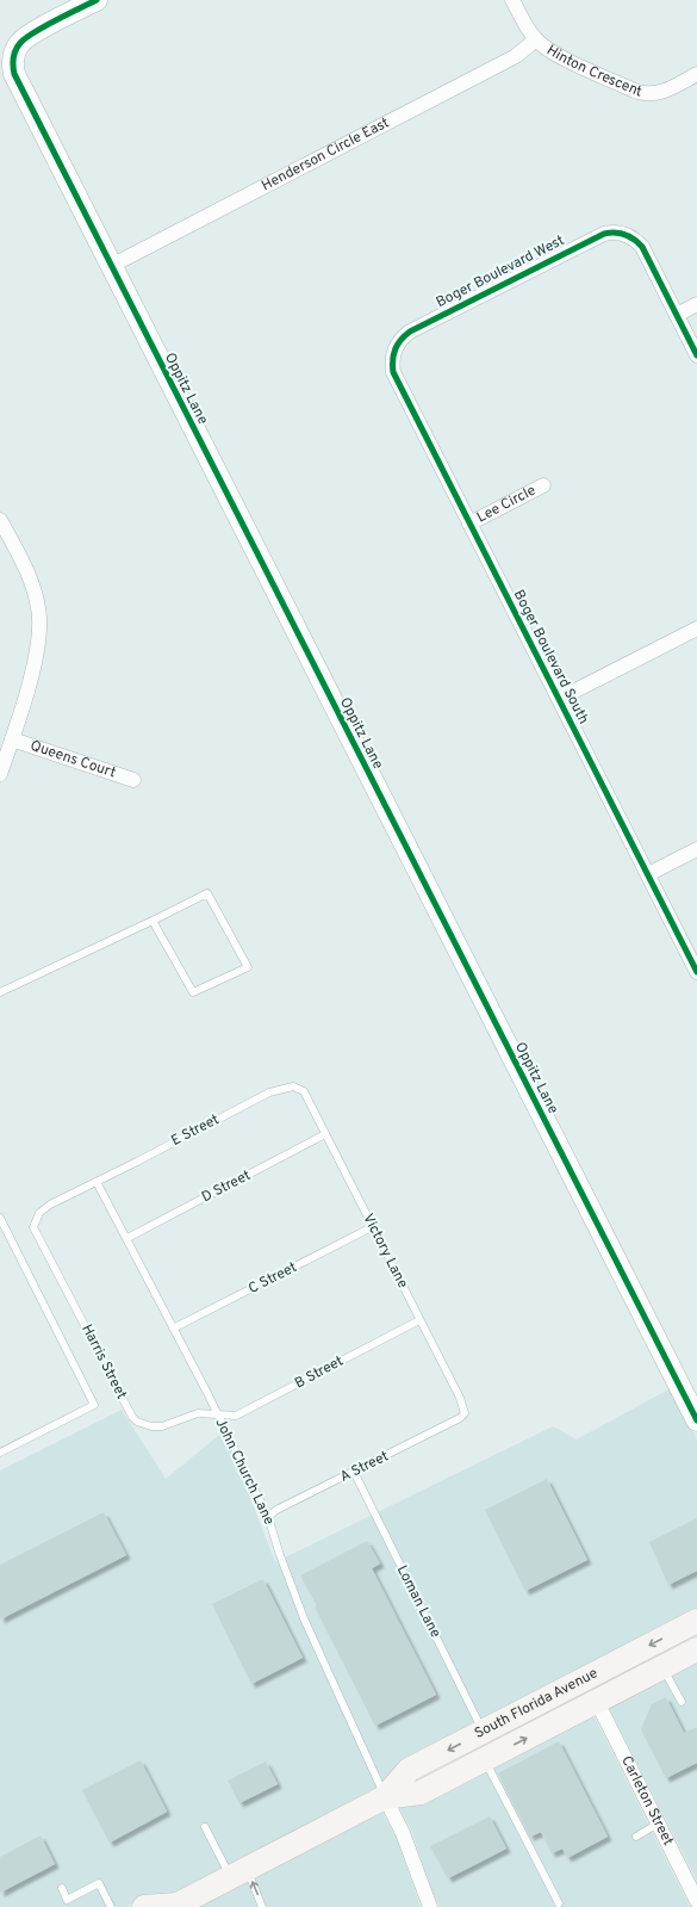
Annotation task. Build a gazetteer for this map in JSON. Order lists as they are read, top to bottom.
{
  "streets": {
    "main road": ["South Florida Avenue"],
    "street": [
      "Hinton Crescent",
      "Henderson Circle East",
      "Boger Boulevard West",
      "Oppitz Lane",
      "Lee Circle",
      "Boger Boulevard South",
      "Queens Court",
      "Carleton Street"
    ],
    "lane": [
      "E Street",
      "D Street",
      "Victory Lane",
      "C Street",
      "Harris Street",
      "B Street",
      "A Street",
      "John Church Lane",
      "Loman Lane"
    ]
  },
  "crossings": [
    ["Hinton Crescent", "Henderson Circle East"],
    ["Henderson Circle East", "Oppitz Lane"],
    ["Boger Boulevard West", "Boger Boulevard South"],
    ["Lee Circle", "Boger Boulevard South"],
    ["E Street", "Victory Lane"],
    ["E Street", "Harris Street"],
    ["E Street", "John Church Lane"],
    ["D Street", "Victory Lane"],
    ["D Street", "John Church Lane"],
    ["Victory Lane", "C Street"],
    ["Victory Lane", "B Street"],
    ["Victory Lane", "A Street"],
    ["C Street", "John Church Lane"],
    ["Harris Street", "B Street"],
    ["Harris Street", "John Church Lane"],
    ["B Street", "John Church Lane"],
    ["A Street", "John Church Lane"],
    ["A Street", "Loman Lane"],
    ["John Church Lane", "South Florida Avenue"],
    ["Loman Lane", "South Florida Avenue"],
    ["South Florida Avenue", "Carleton Street"]
  ]
}
